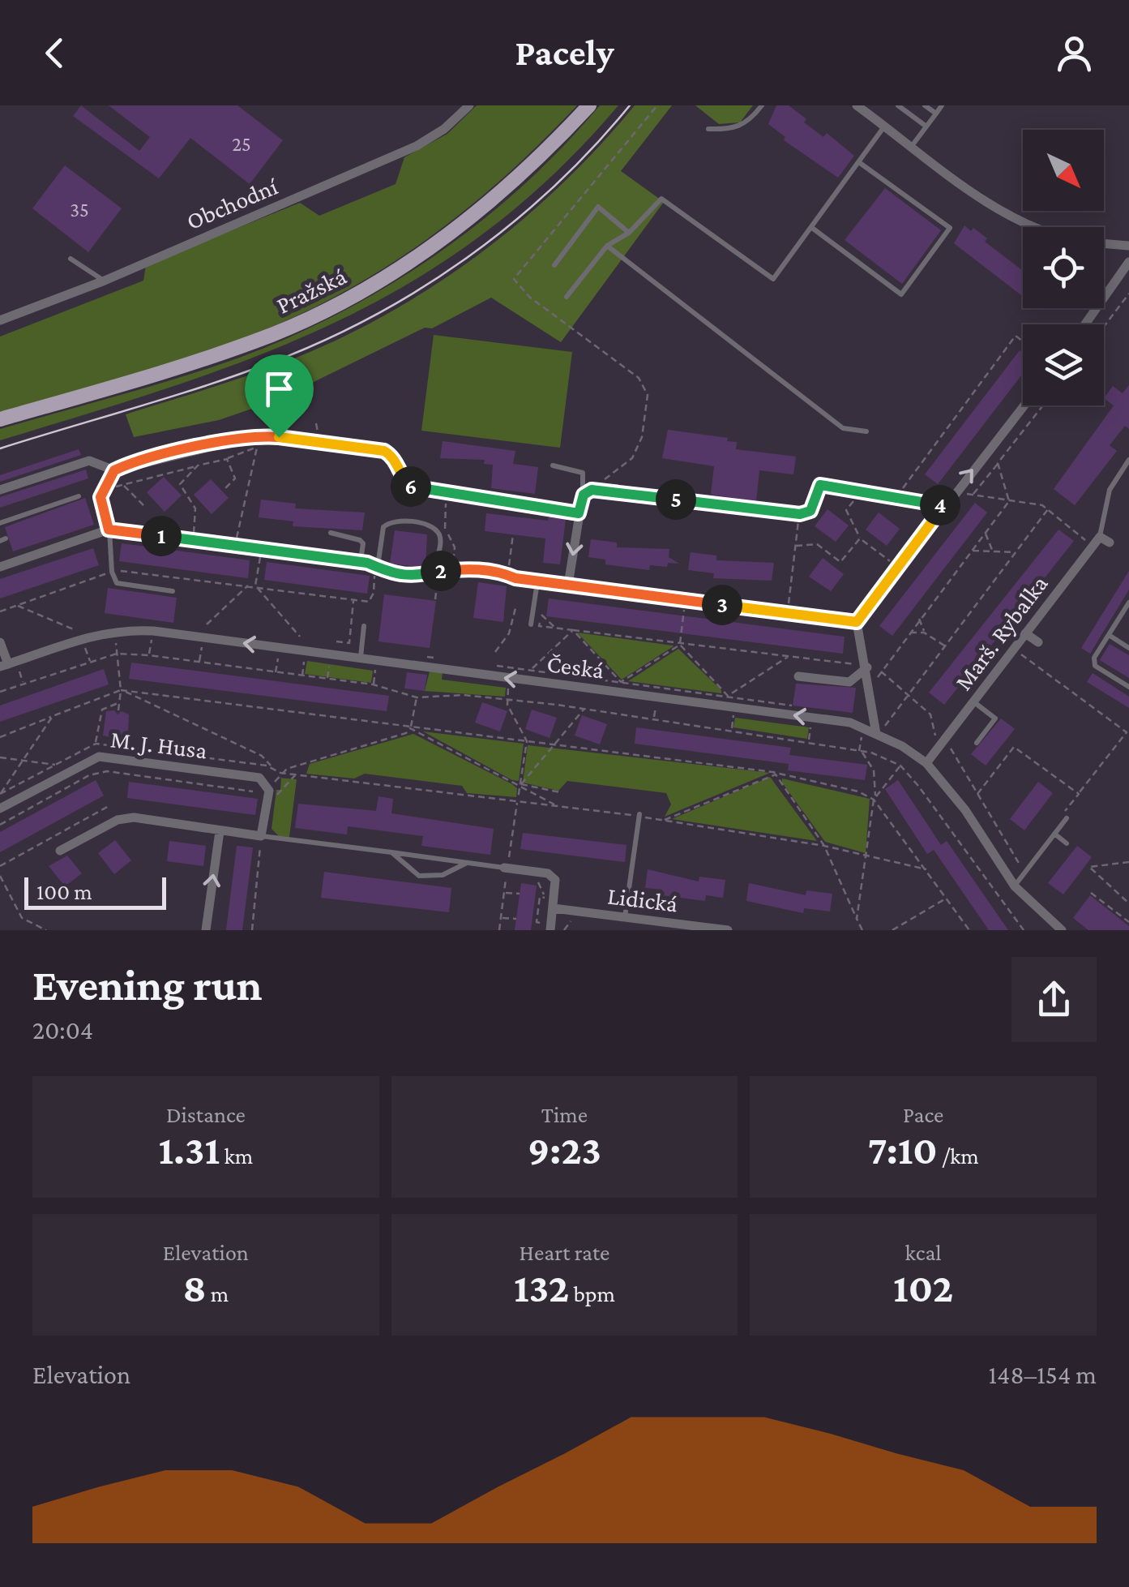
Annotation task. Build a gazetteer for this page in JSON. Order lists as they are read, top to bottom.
{
  "streets": {
    "main road": ["Pražská"],
    "street": [
      "Obchodní",
      "Marš. Rybalka",
      "Česká",
      "M. J. Husa",
      "Lidická"
    ]
  },
  "crossings": [
    ["Marš. Rybalka", "Česká"]
  ],
  "one_way": ["Česká"],
  "house_numbers": ["25", "35"],
  "scale_bar": "100 m",
  "north": "bottom right",
  "page": {
    "header": "Pacely",
    "pins": [
      "6",
      "5",
      "4",
      "1",
      "2",
      "3"
    ],
    "scale": "100 m",
    "heading": ["Evening run", "20:04"],
    "stats": [
      ["Distance", "1.31 km"],
      ["Time", "9:23"],
      ["Pace", "7:10 /km"],
      ["Elevation", "8 m"],
      ["Heart rate", "132 bpm"],
      ["kcal", "102"]
    ],
    "chart": ["Elevation", "148–154 m"]
  }
}
